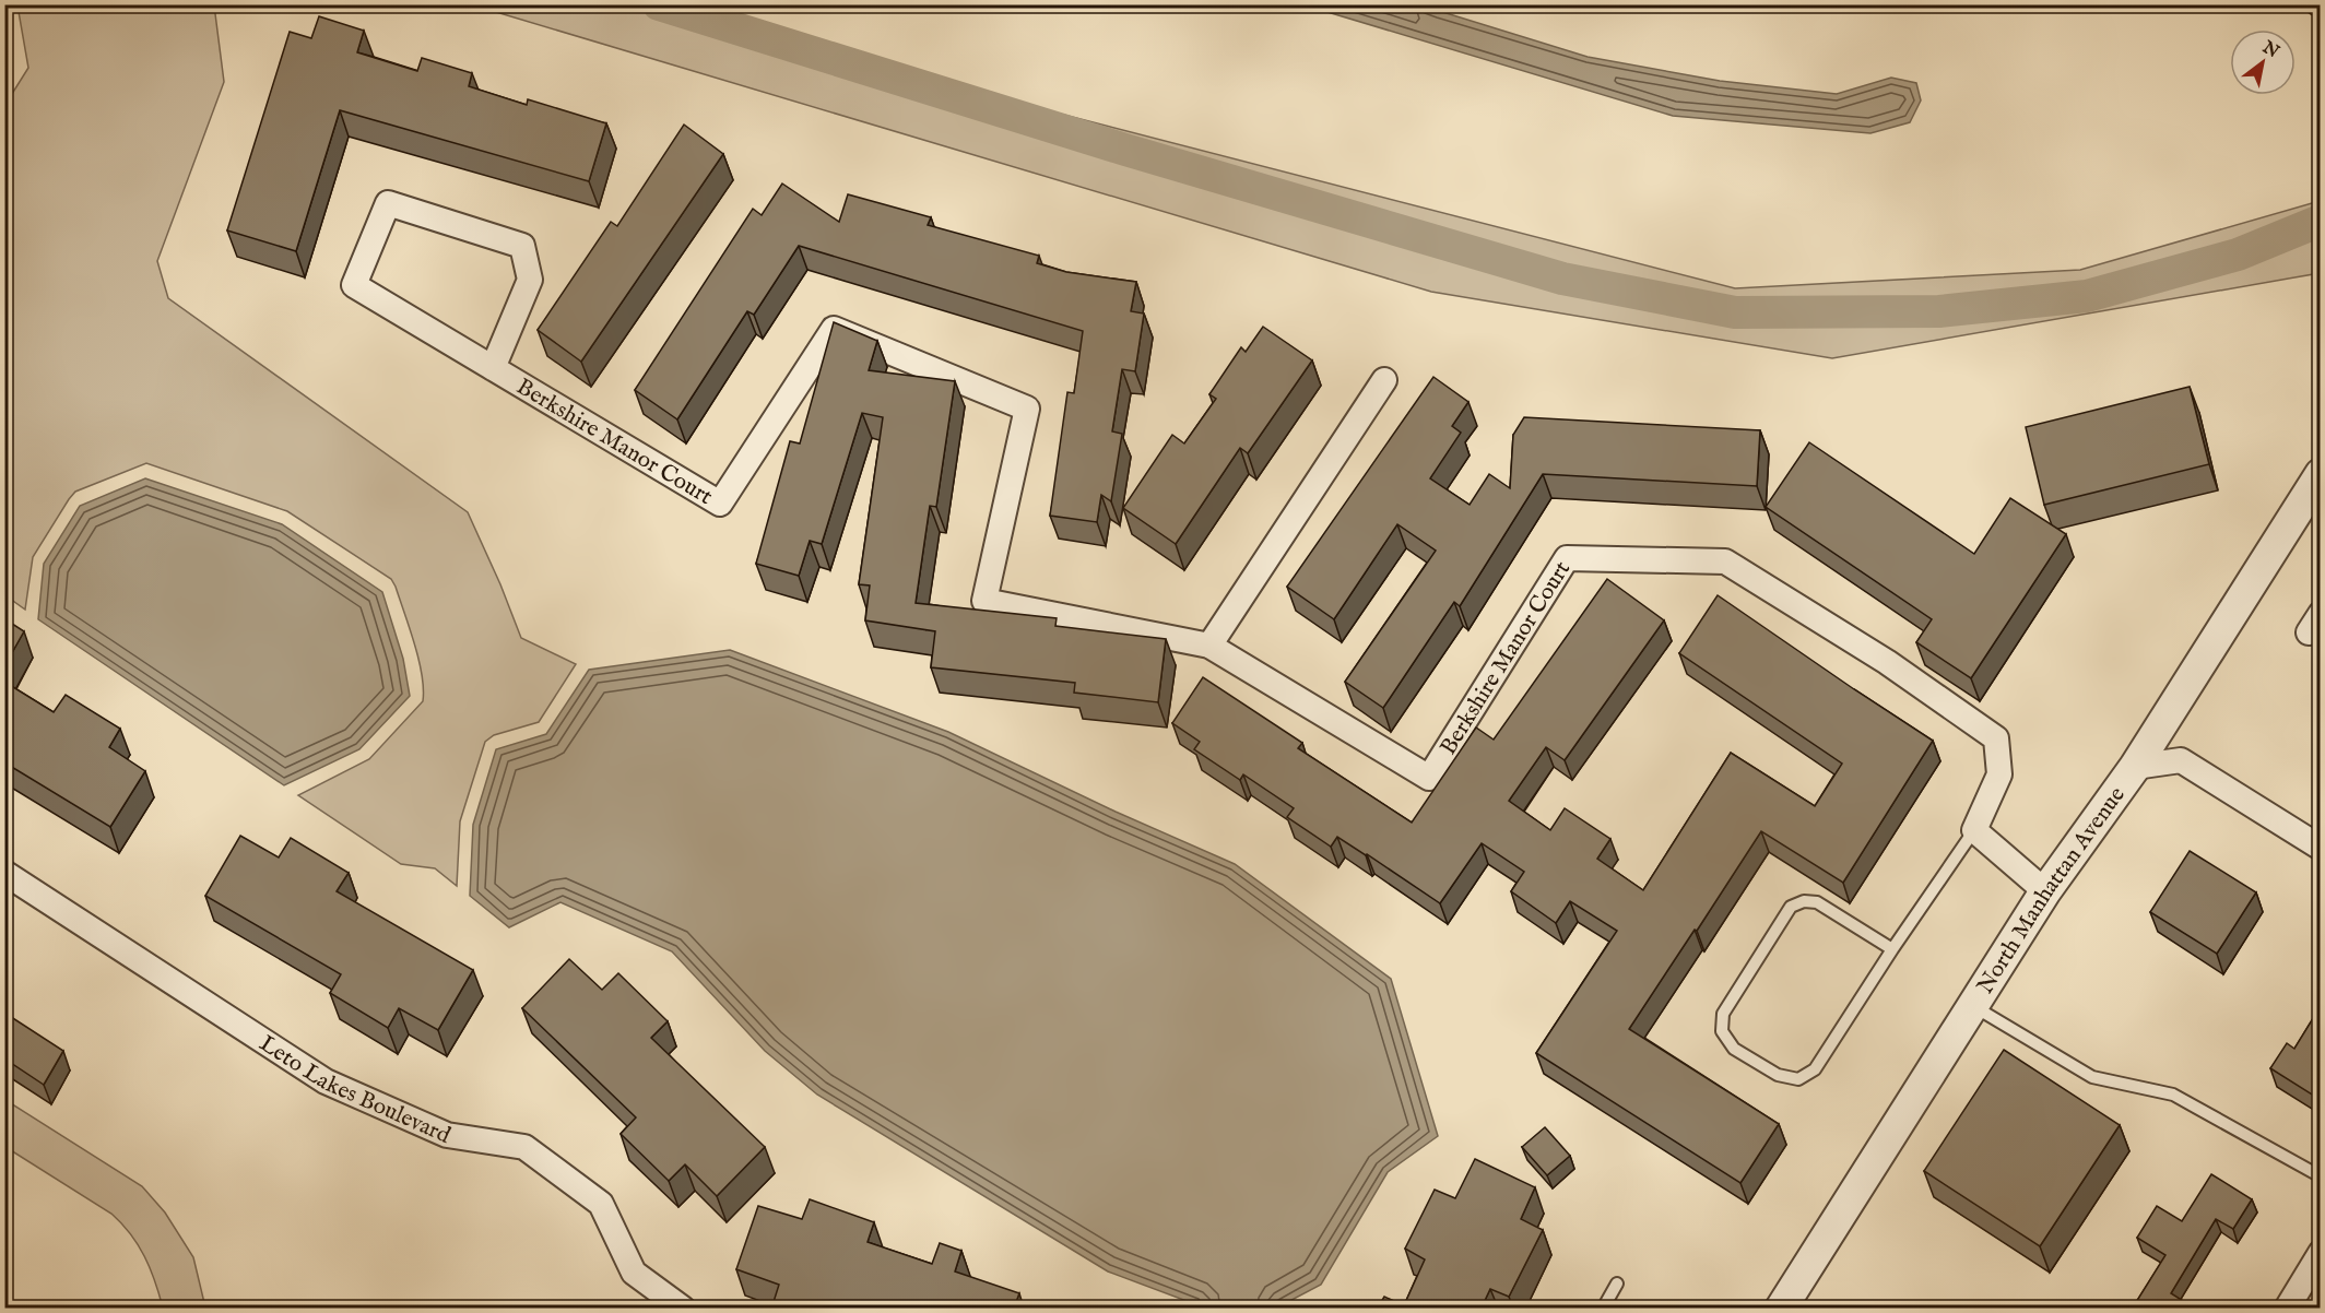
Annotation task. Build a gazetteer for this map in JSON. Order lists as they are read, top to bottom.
{
  "streets": {
    "street": ["Berkshire Manor Court", "North Manhattan Avenue", "Leto Lakes Boulevard"]
  },
  "north": "top right"
}
